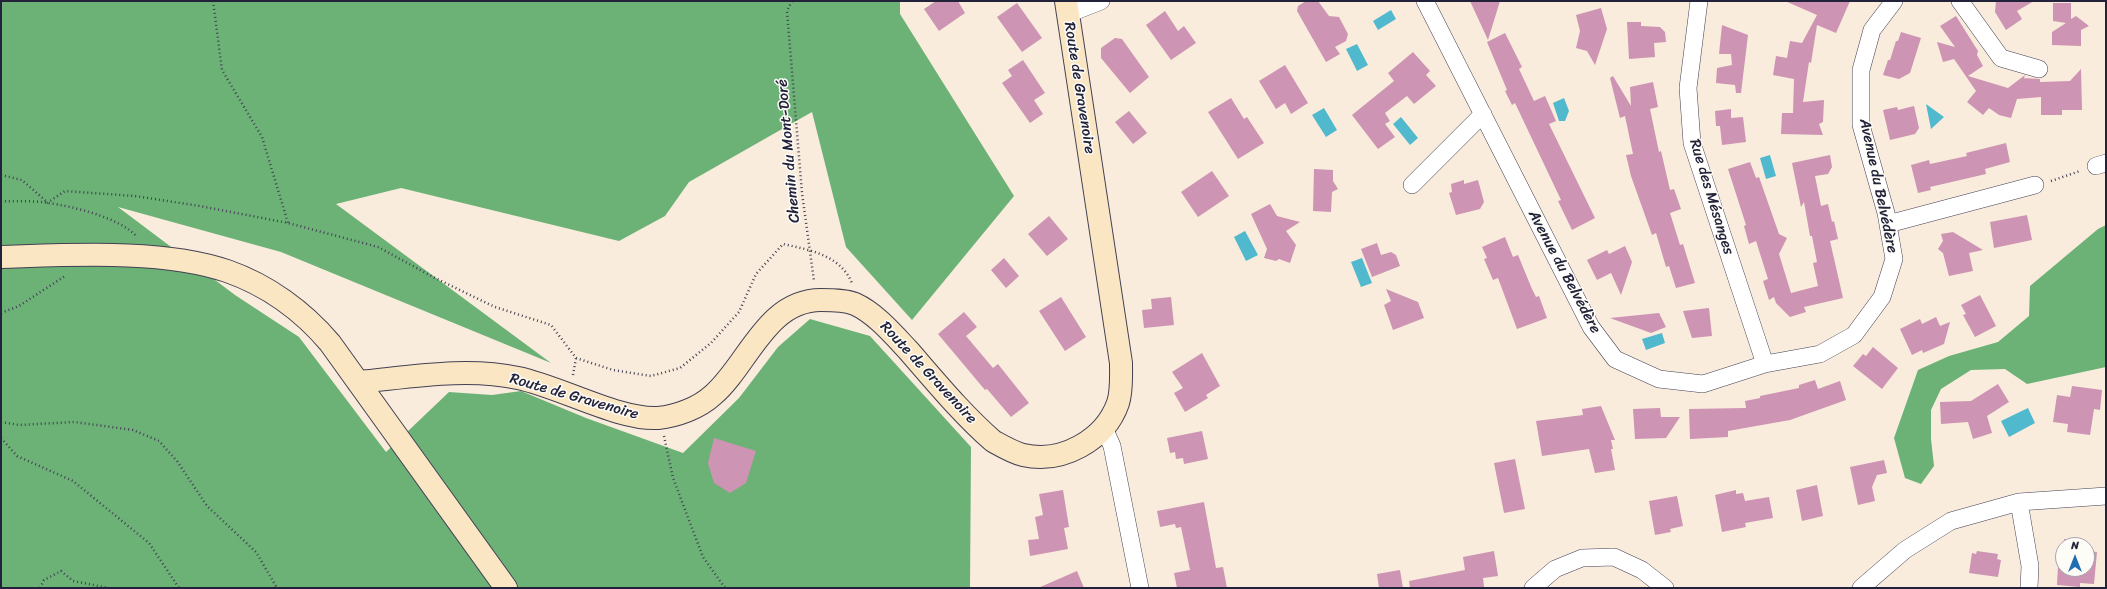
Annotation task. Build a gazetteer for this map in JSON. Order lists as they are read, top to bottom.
{
  "streets": {
    "street": ["Route de Gravenoire", "Avenue du Belvédère", "Rue des Mésanges"],
    "path": ["Chemin du Mont-Doré"]
  },
  "crossings": [
    ["Route de Gravenoire", "Chemin du Mont-Doré"],
    ["Avenue du Belvédère", "Rue des Mésanges"]
  ],
  "north": "top"
}
